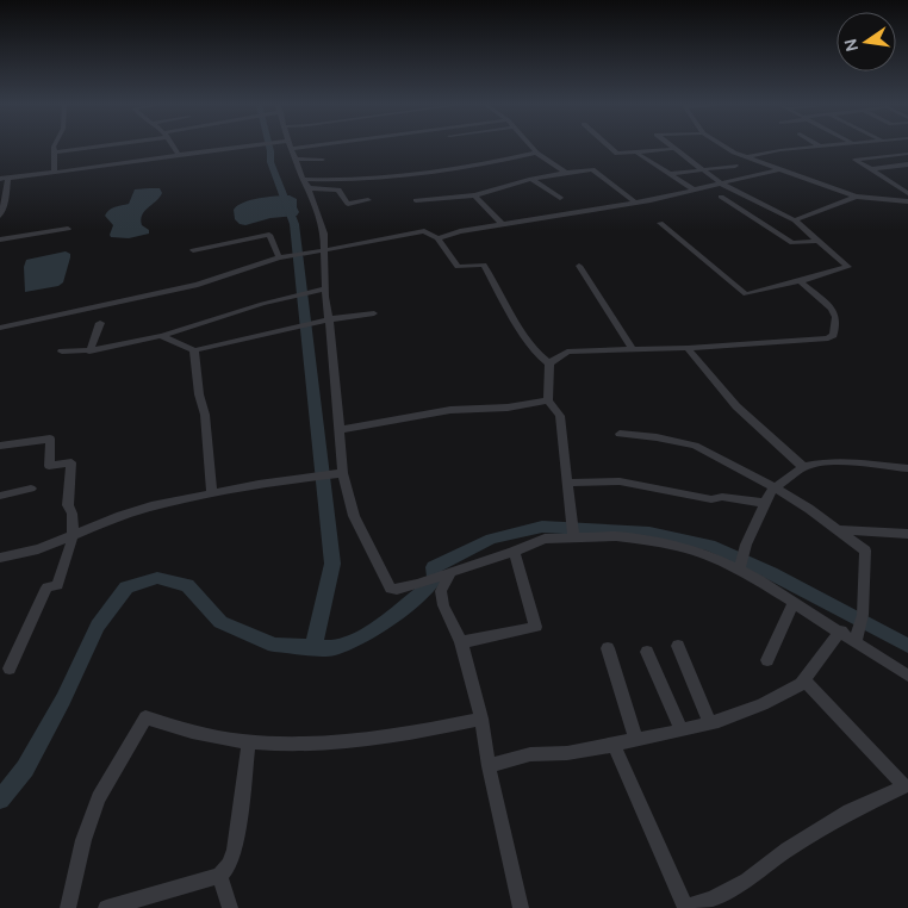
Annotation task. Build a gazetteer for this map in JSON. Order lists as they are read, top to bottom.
{
  "north": "left"
}
